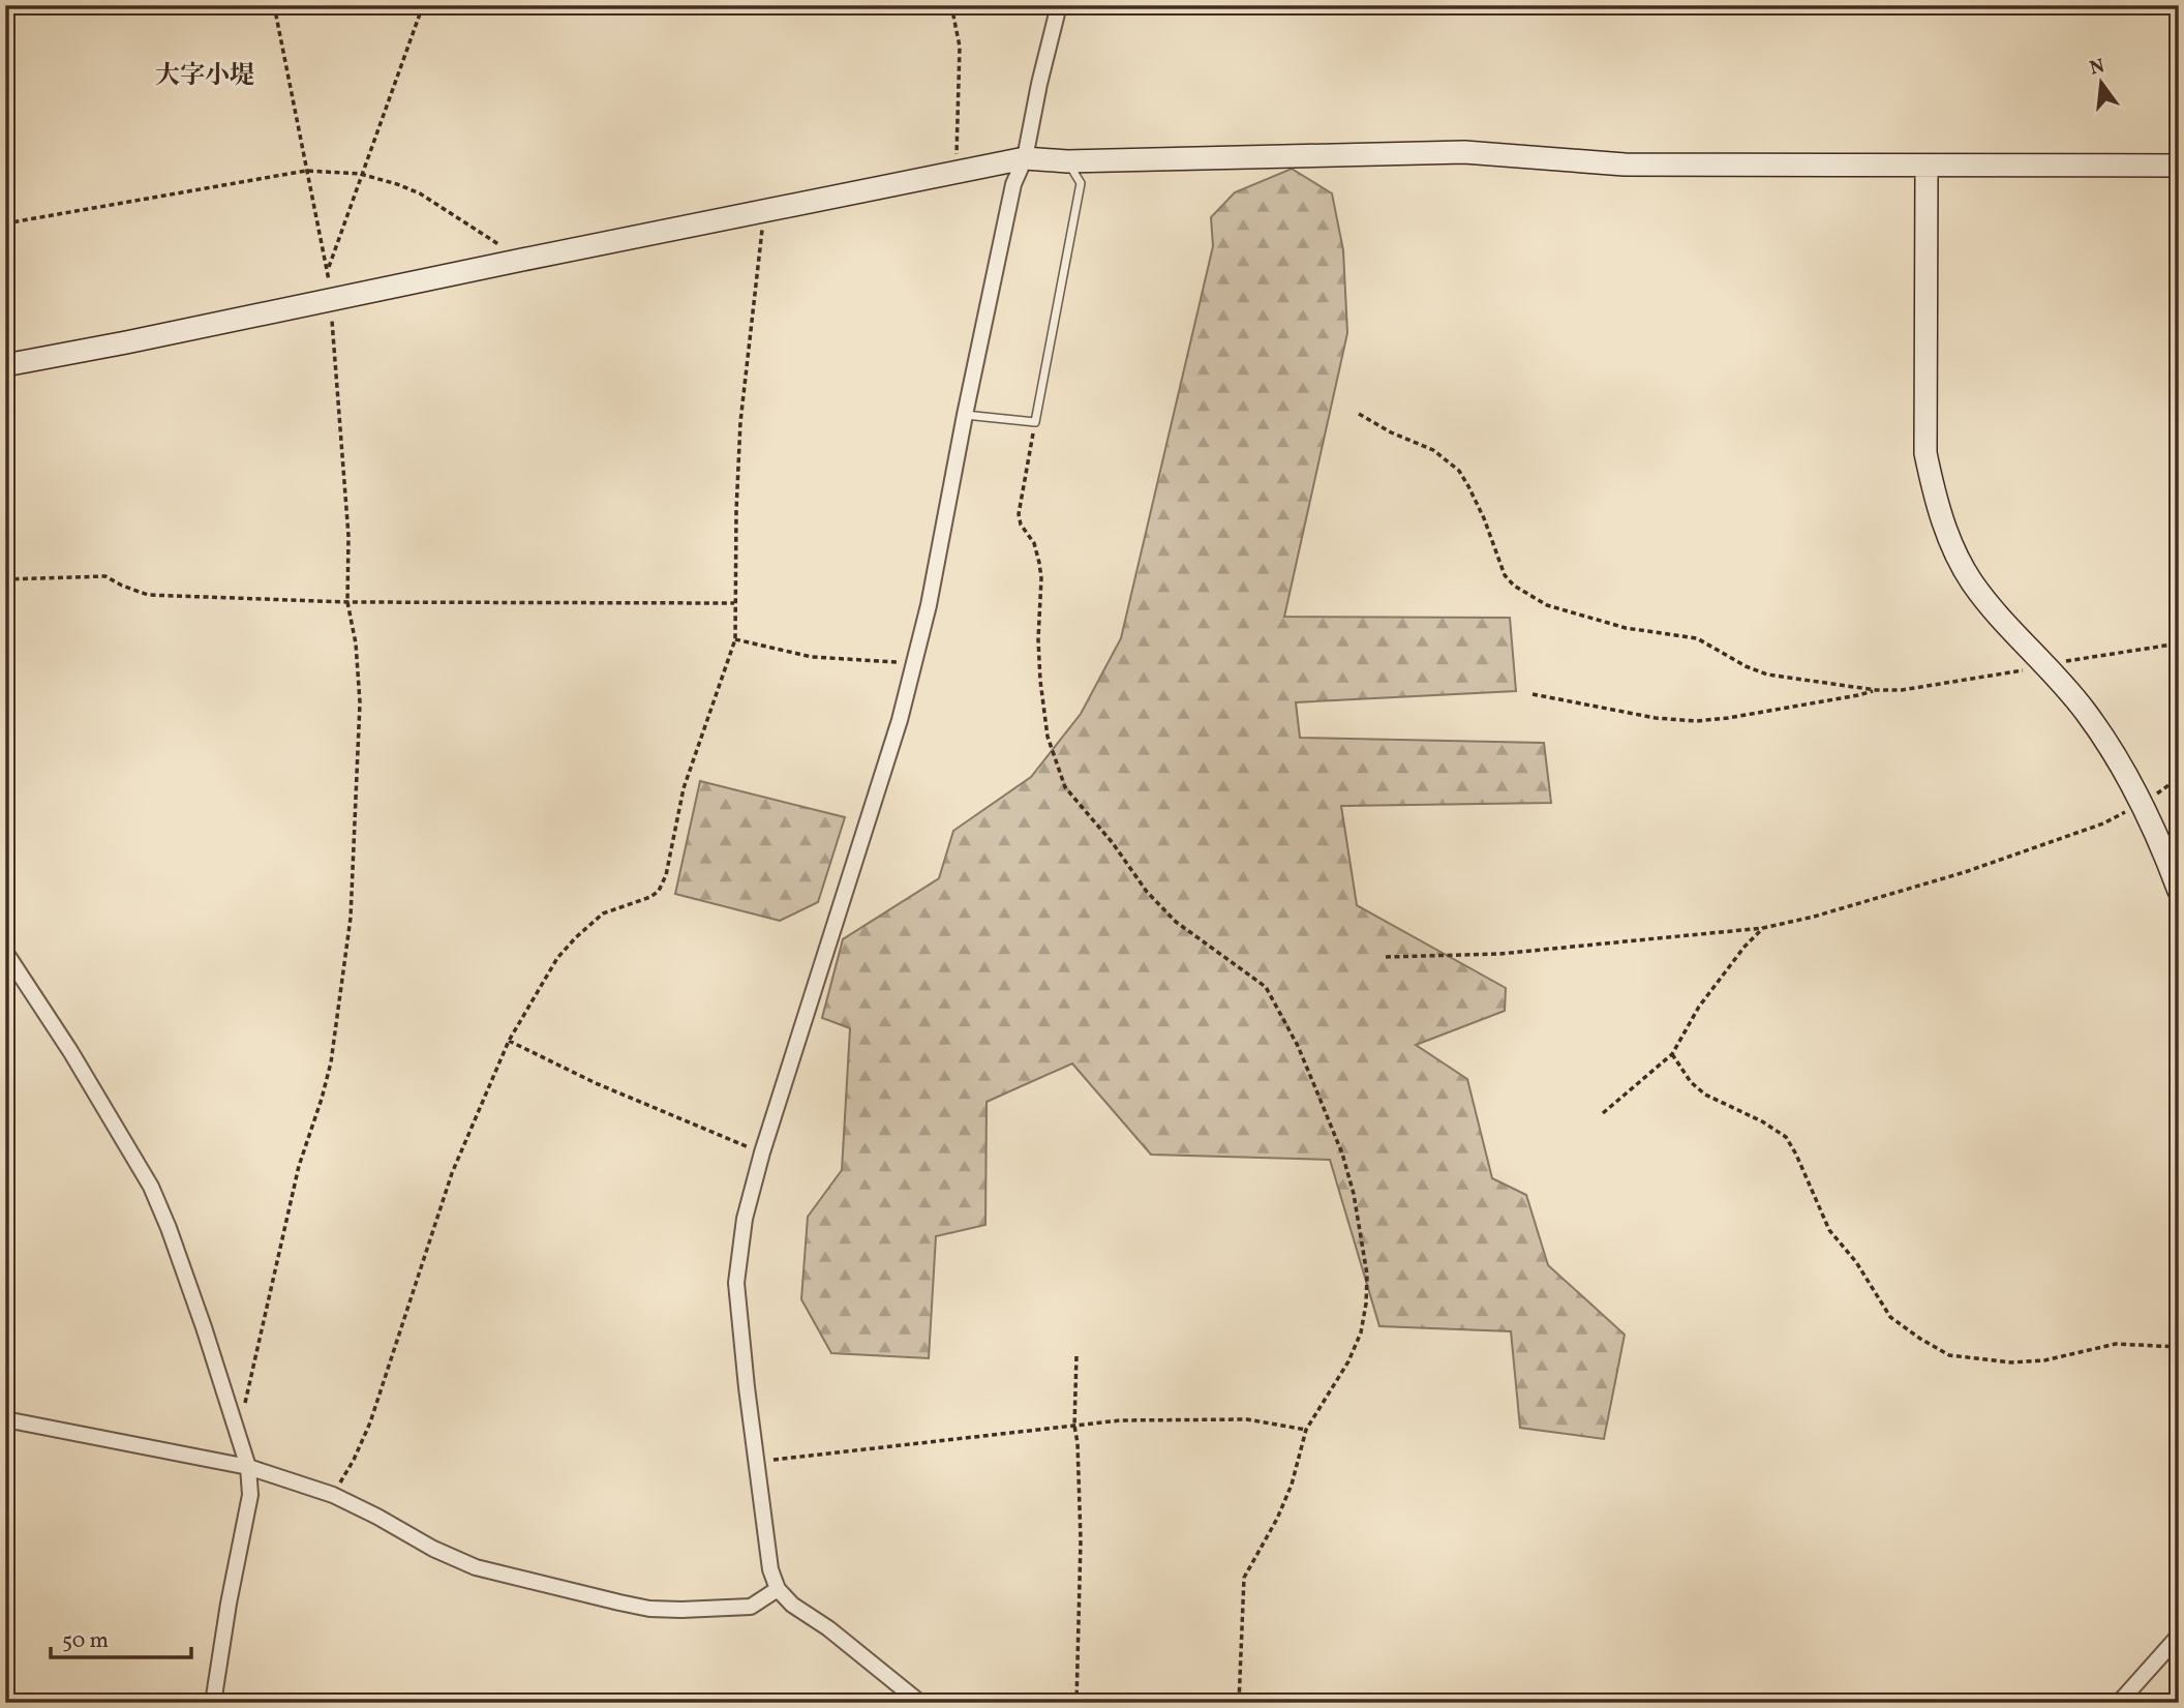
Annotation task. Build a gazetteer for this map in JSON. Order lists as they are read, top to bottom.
{
  "districts": ["大字小堤"],
  "scale_bar": "50 m",
  "north": "top"
}
